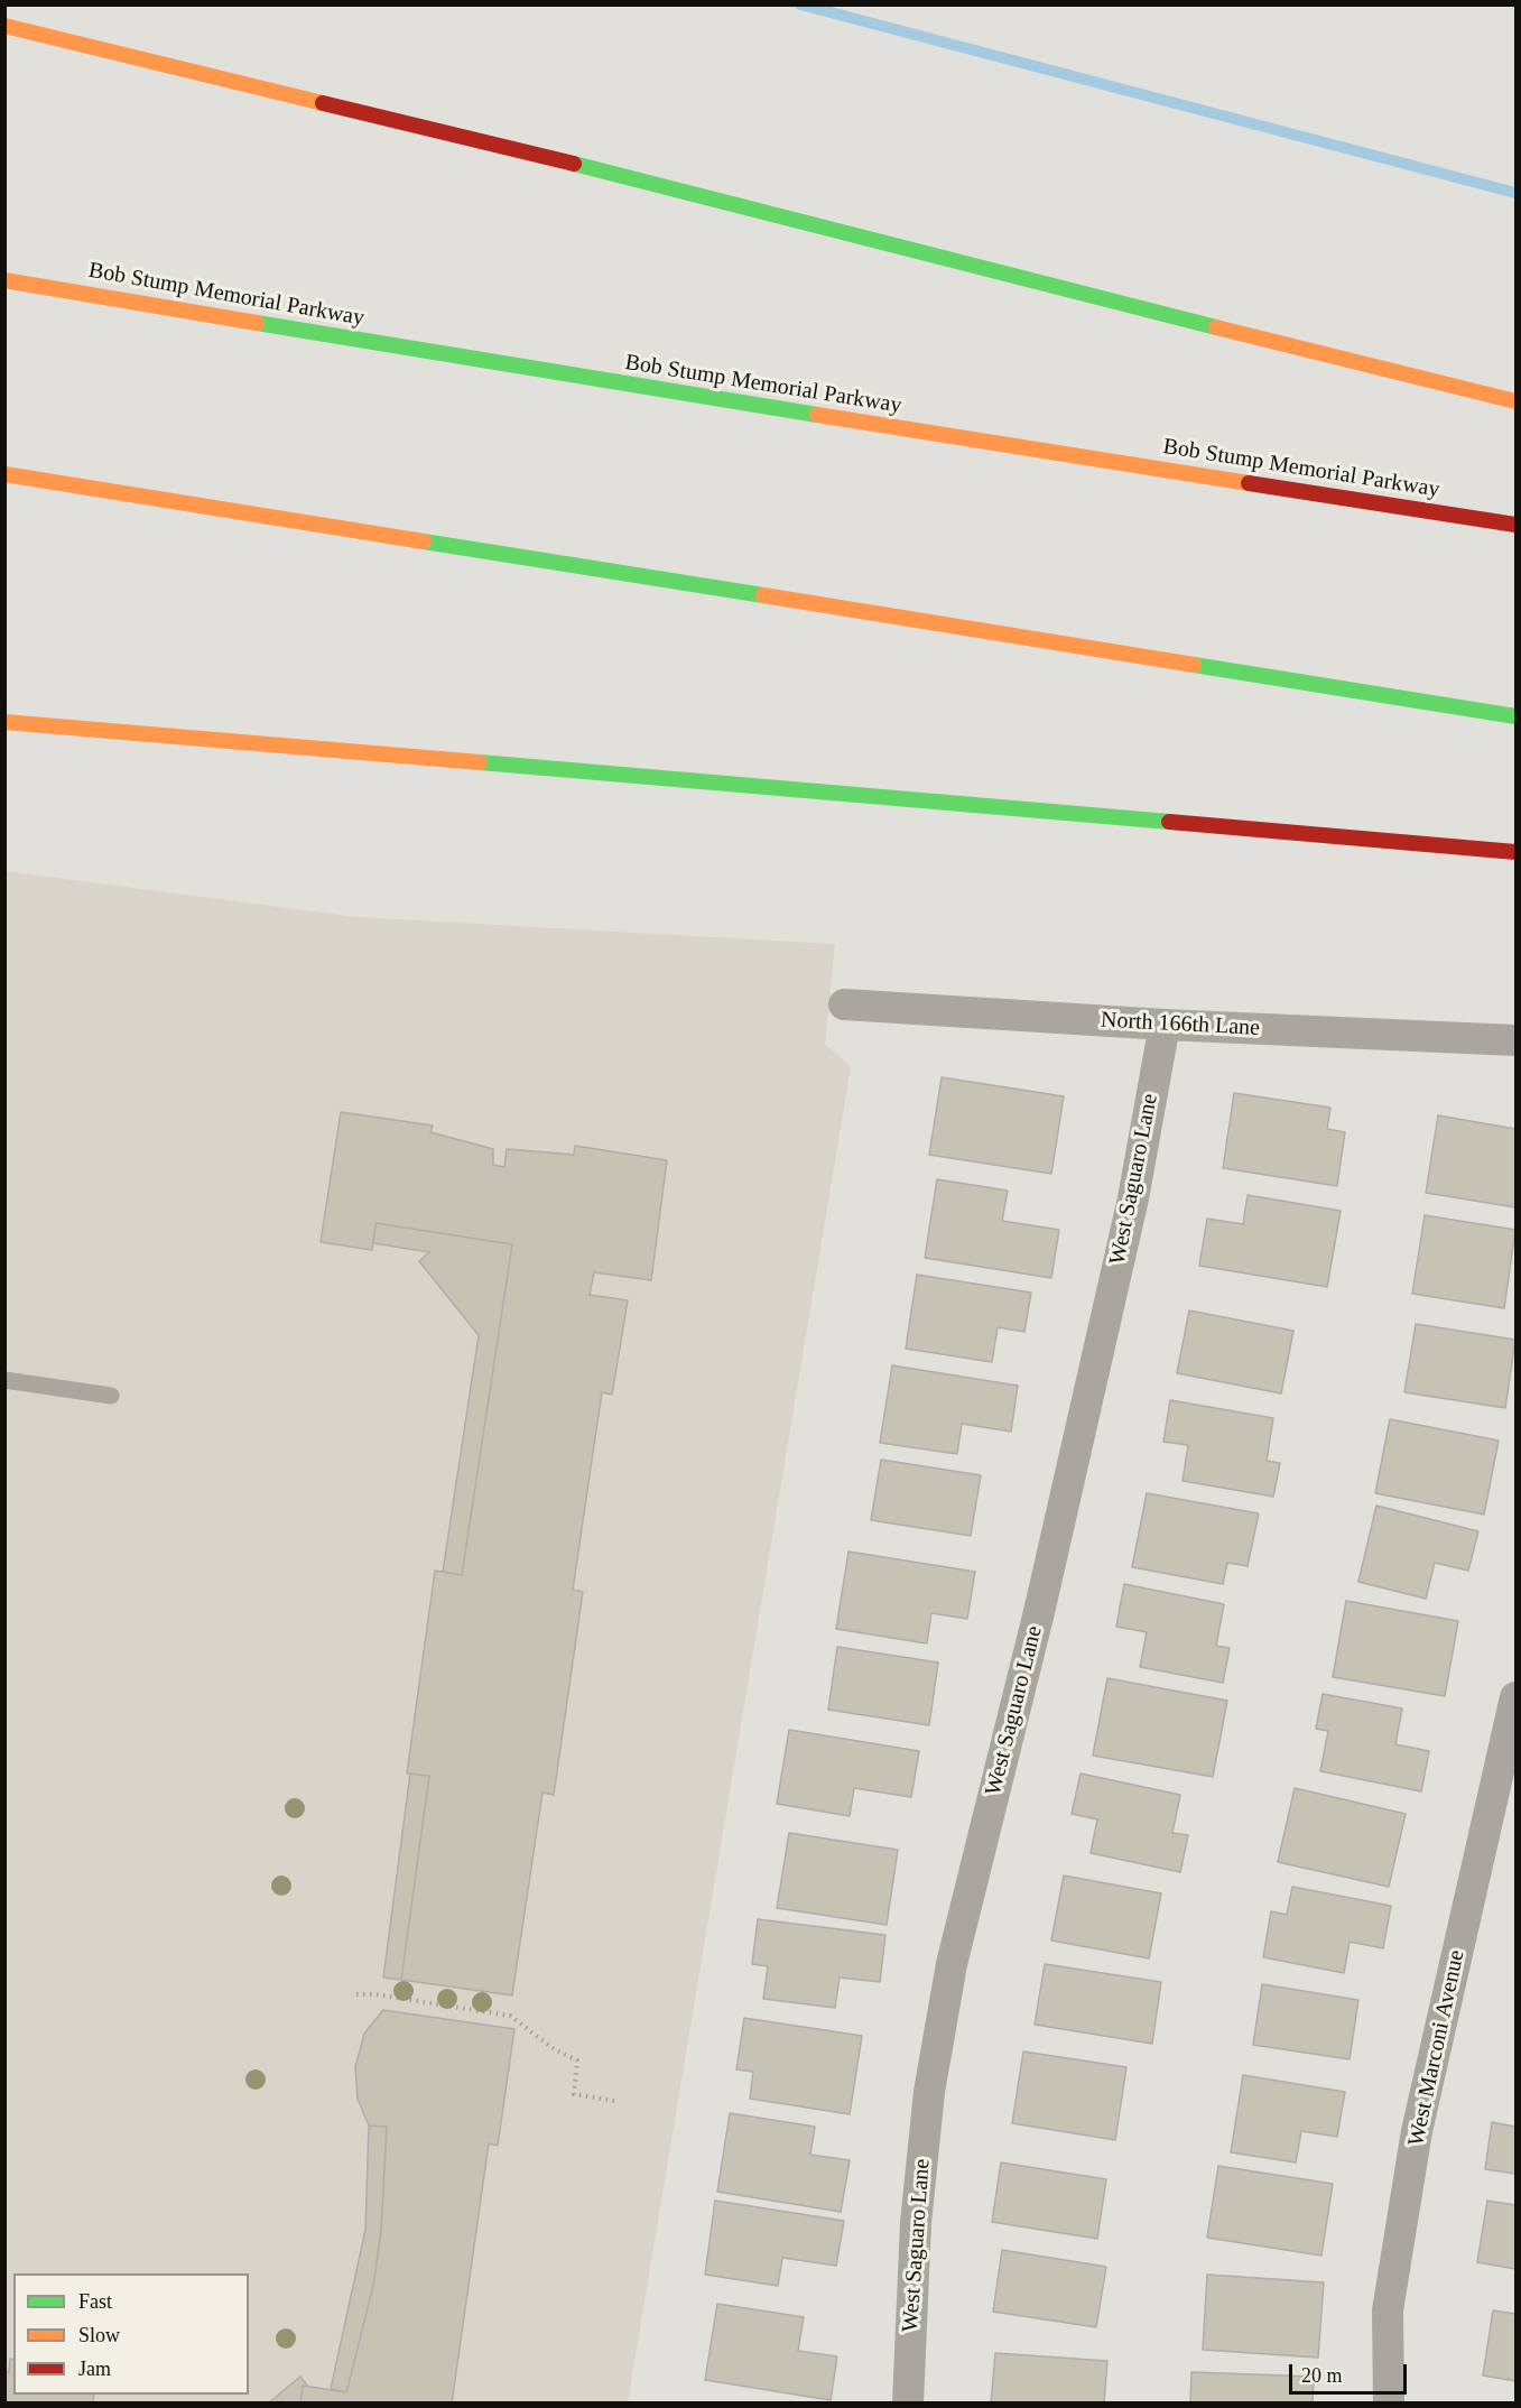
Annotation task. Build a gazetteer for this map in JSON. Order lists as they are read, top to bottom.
{
  "streets": {
    "highway": ["Bob Stump Memorial Parkway"],
    "street": ["North 166th Lane", "West Saguaro Lane", "West Marconi Avenue"]
  },
  "crossings": [
    ["North 166th Lane", "West Saguaro Lane"]
  ],
  "legend": ["Fast", "Slow", "Jam"],
  "scale_bar": "20 m"
}
